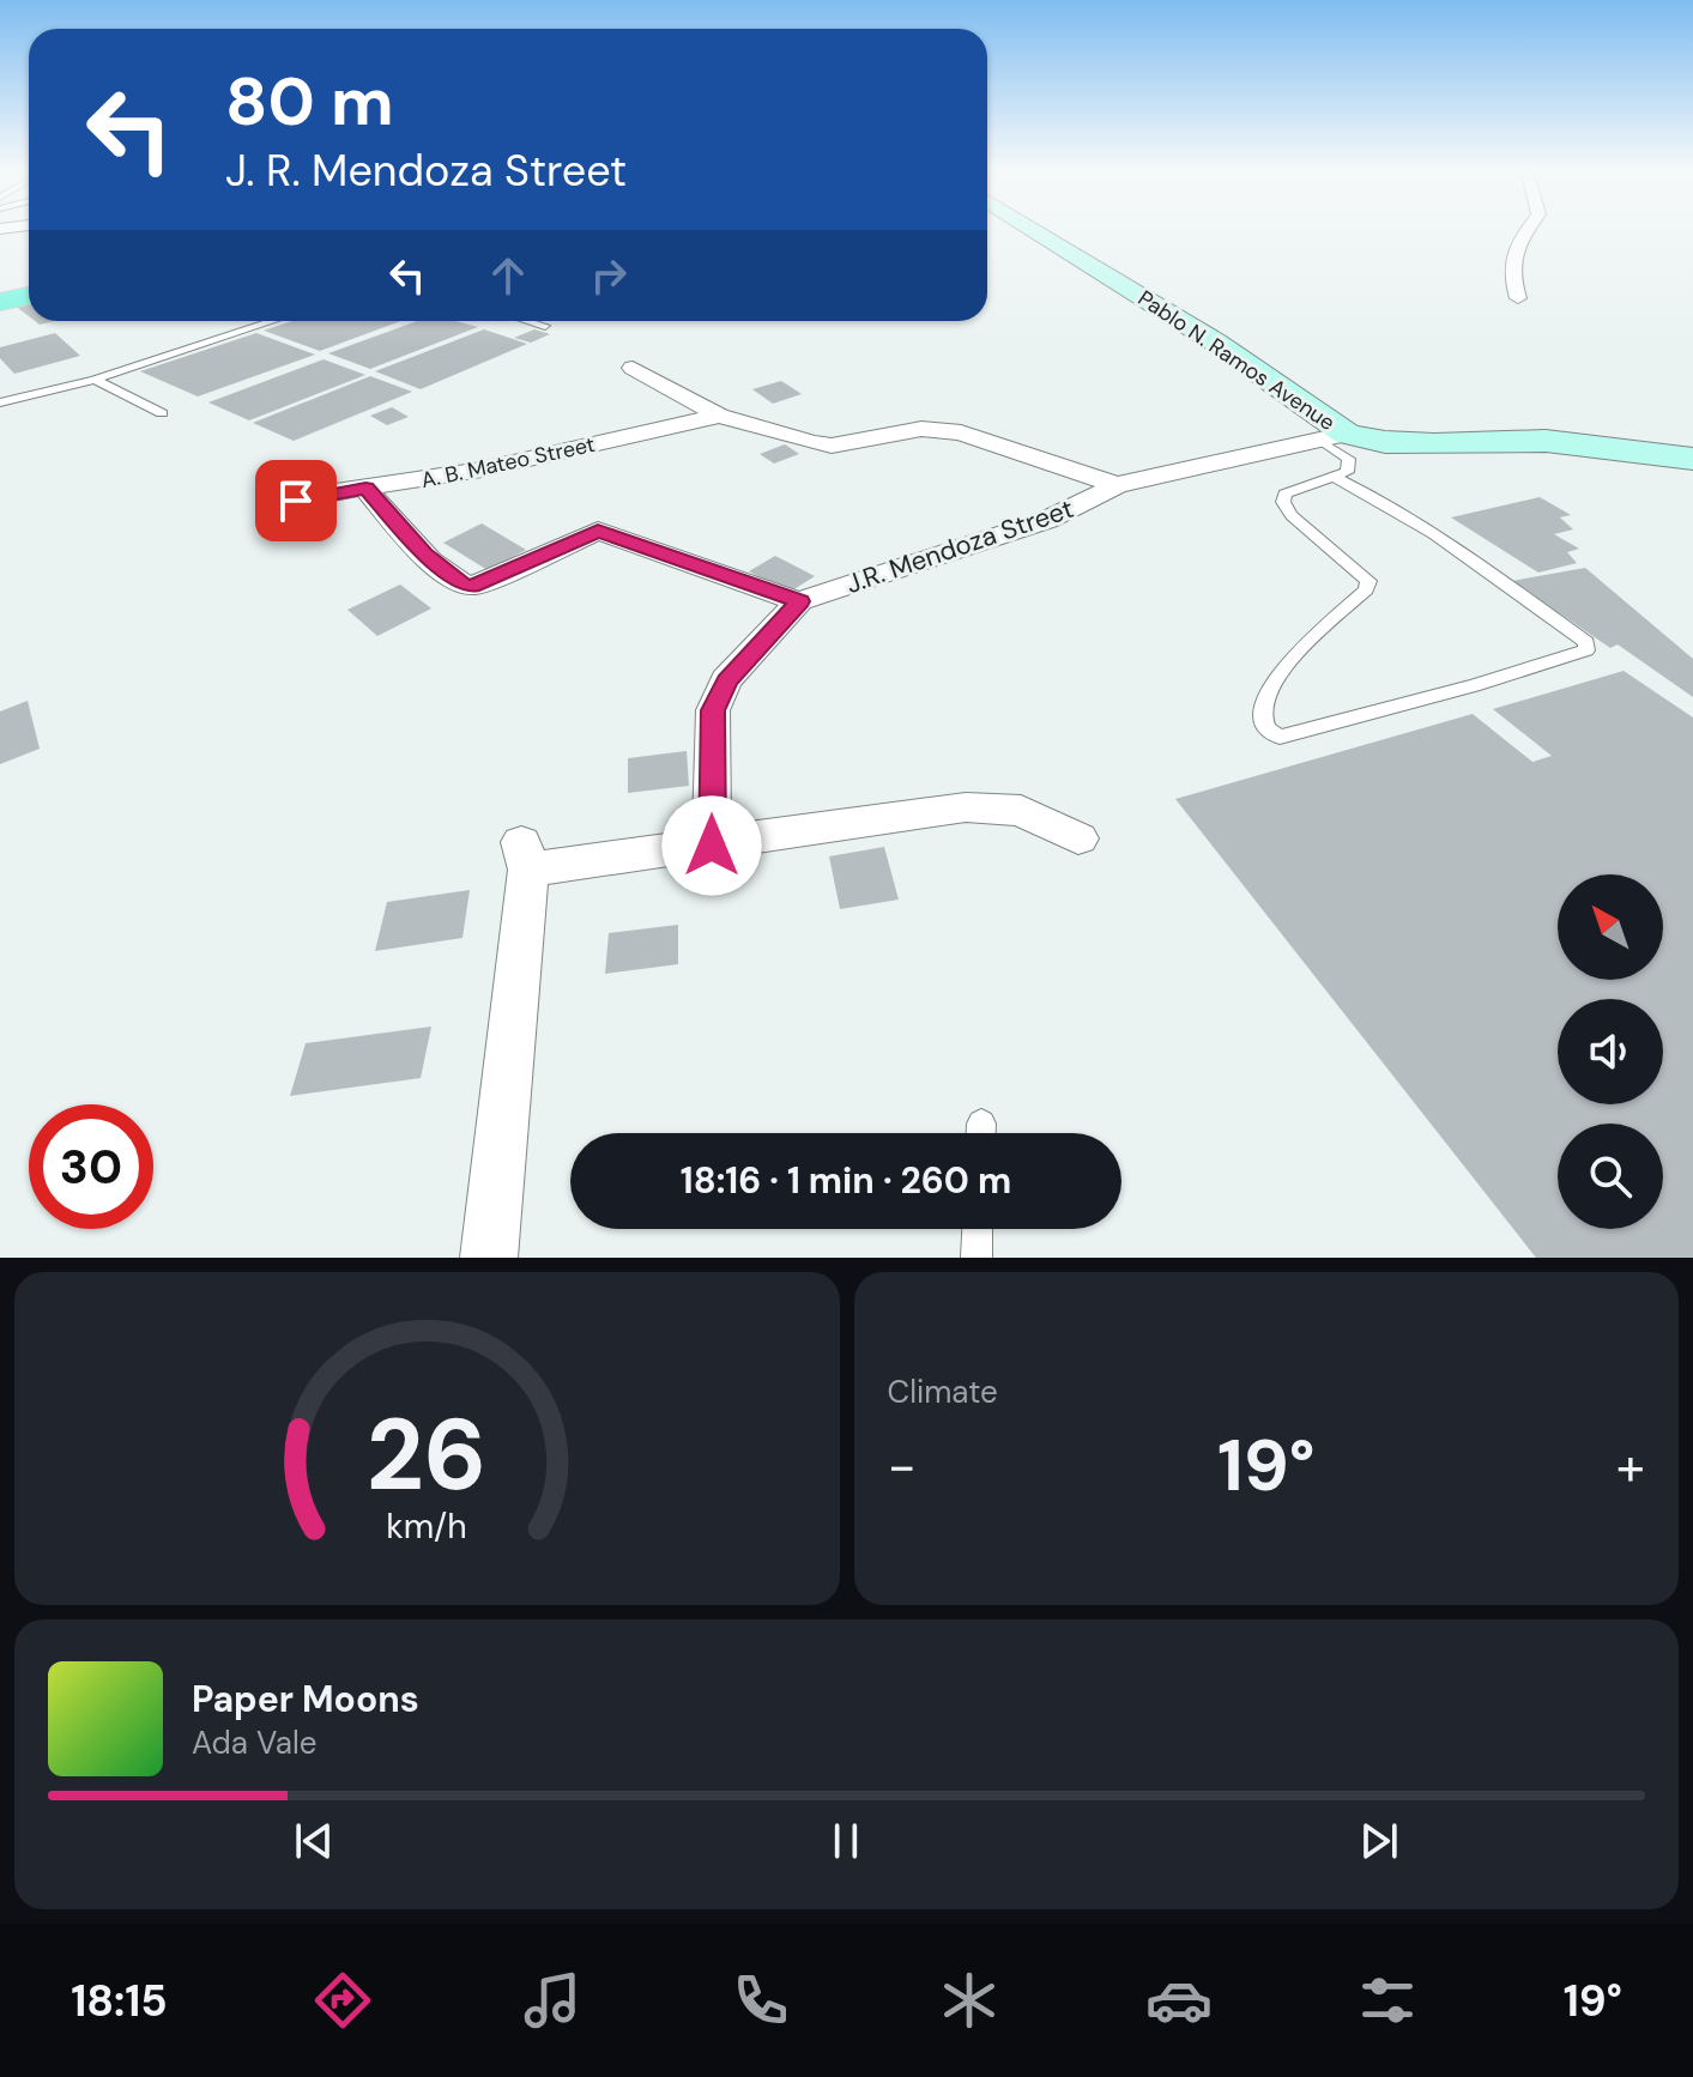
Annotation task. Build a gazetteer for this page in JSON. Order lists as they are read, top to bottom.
{
  "streets": {
    "street": ["Pablo N. Ramos Avenue", "A. B. Mateo Street", "J.R. Mendoza Street"]
  },
  "crossings": [
    ["Pablo N. Ramos Avenue", "J.R. Mendoza Street"]
  ],
  "north": "top left",
  "page": {
    "turn": ["80 m", "J. R. Mendoza Street"],
    "limit": "30",
    "trip": "18:16 · 1 min · 260 m",
    "tile": "Climate",
    "heat": ["−", "19°", "+"],
    "song": ["Paper Moons", "Ada Vale"],
    "tabs": ["18:15", "19°"],
    "gauge": ["26", "km/h"]
  }
}
